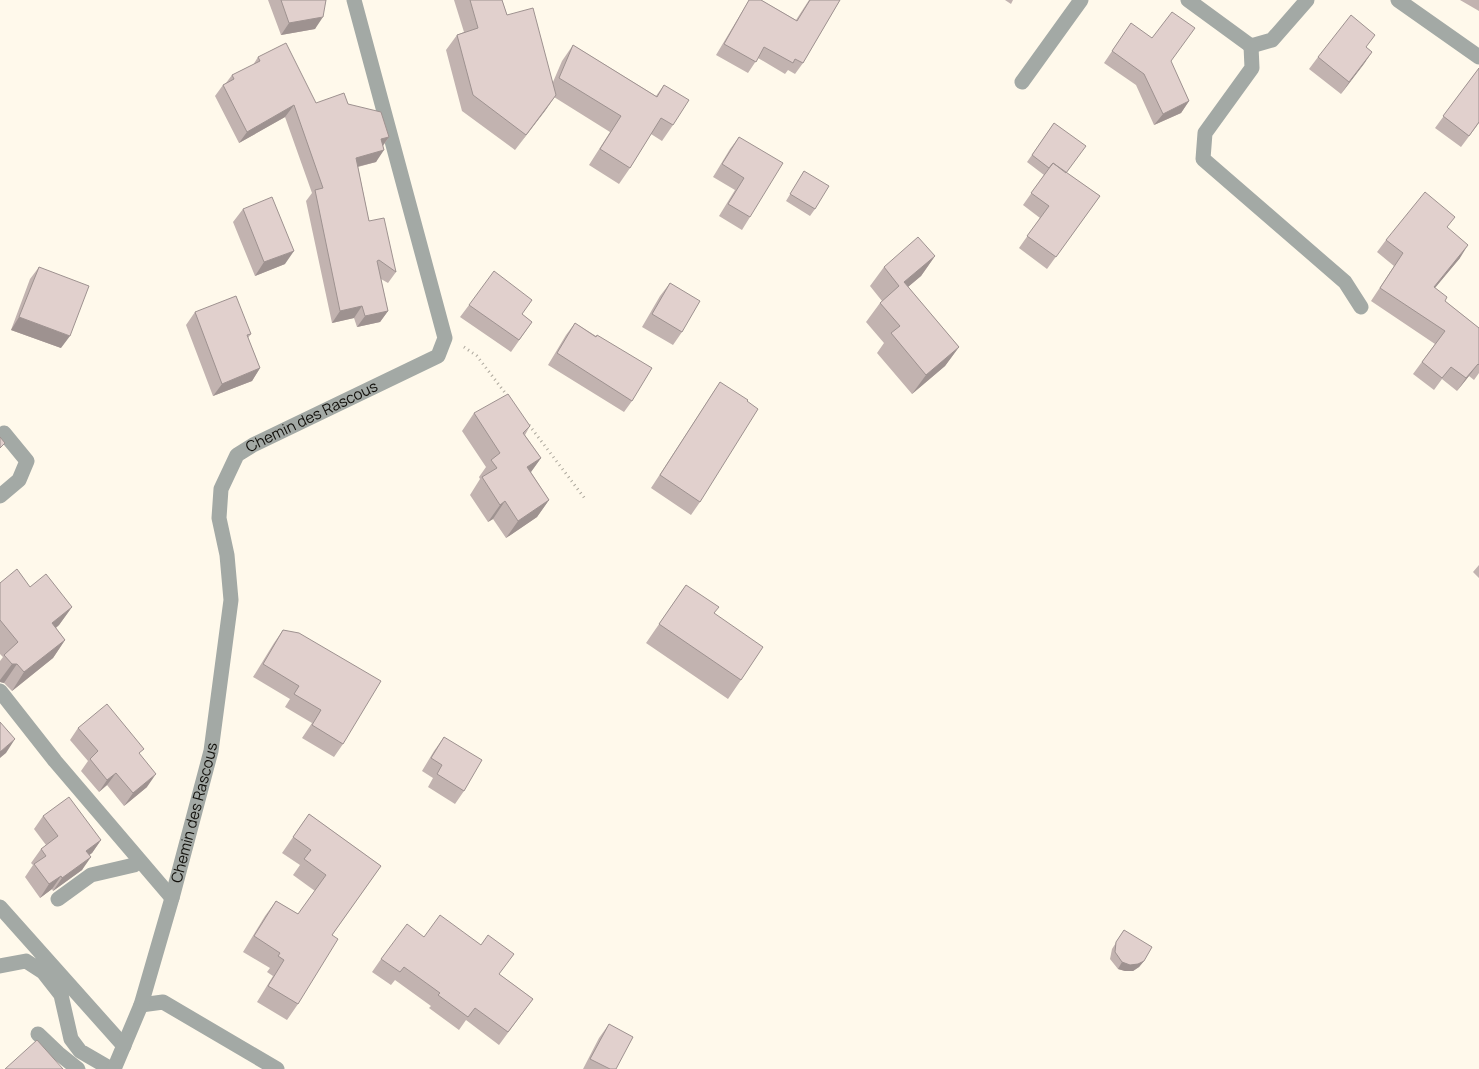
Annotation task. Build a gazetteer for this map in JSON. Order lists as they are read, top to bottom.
{
  "streets": {
    "street": ["Chemin des Rascous"]
  }
}
